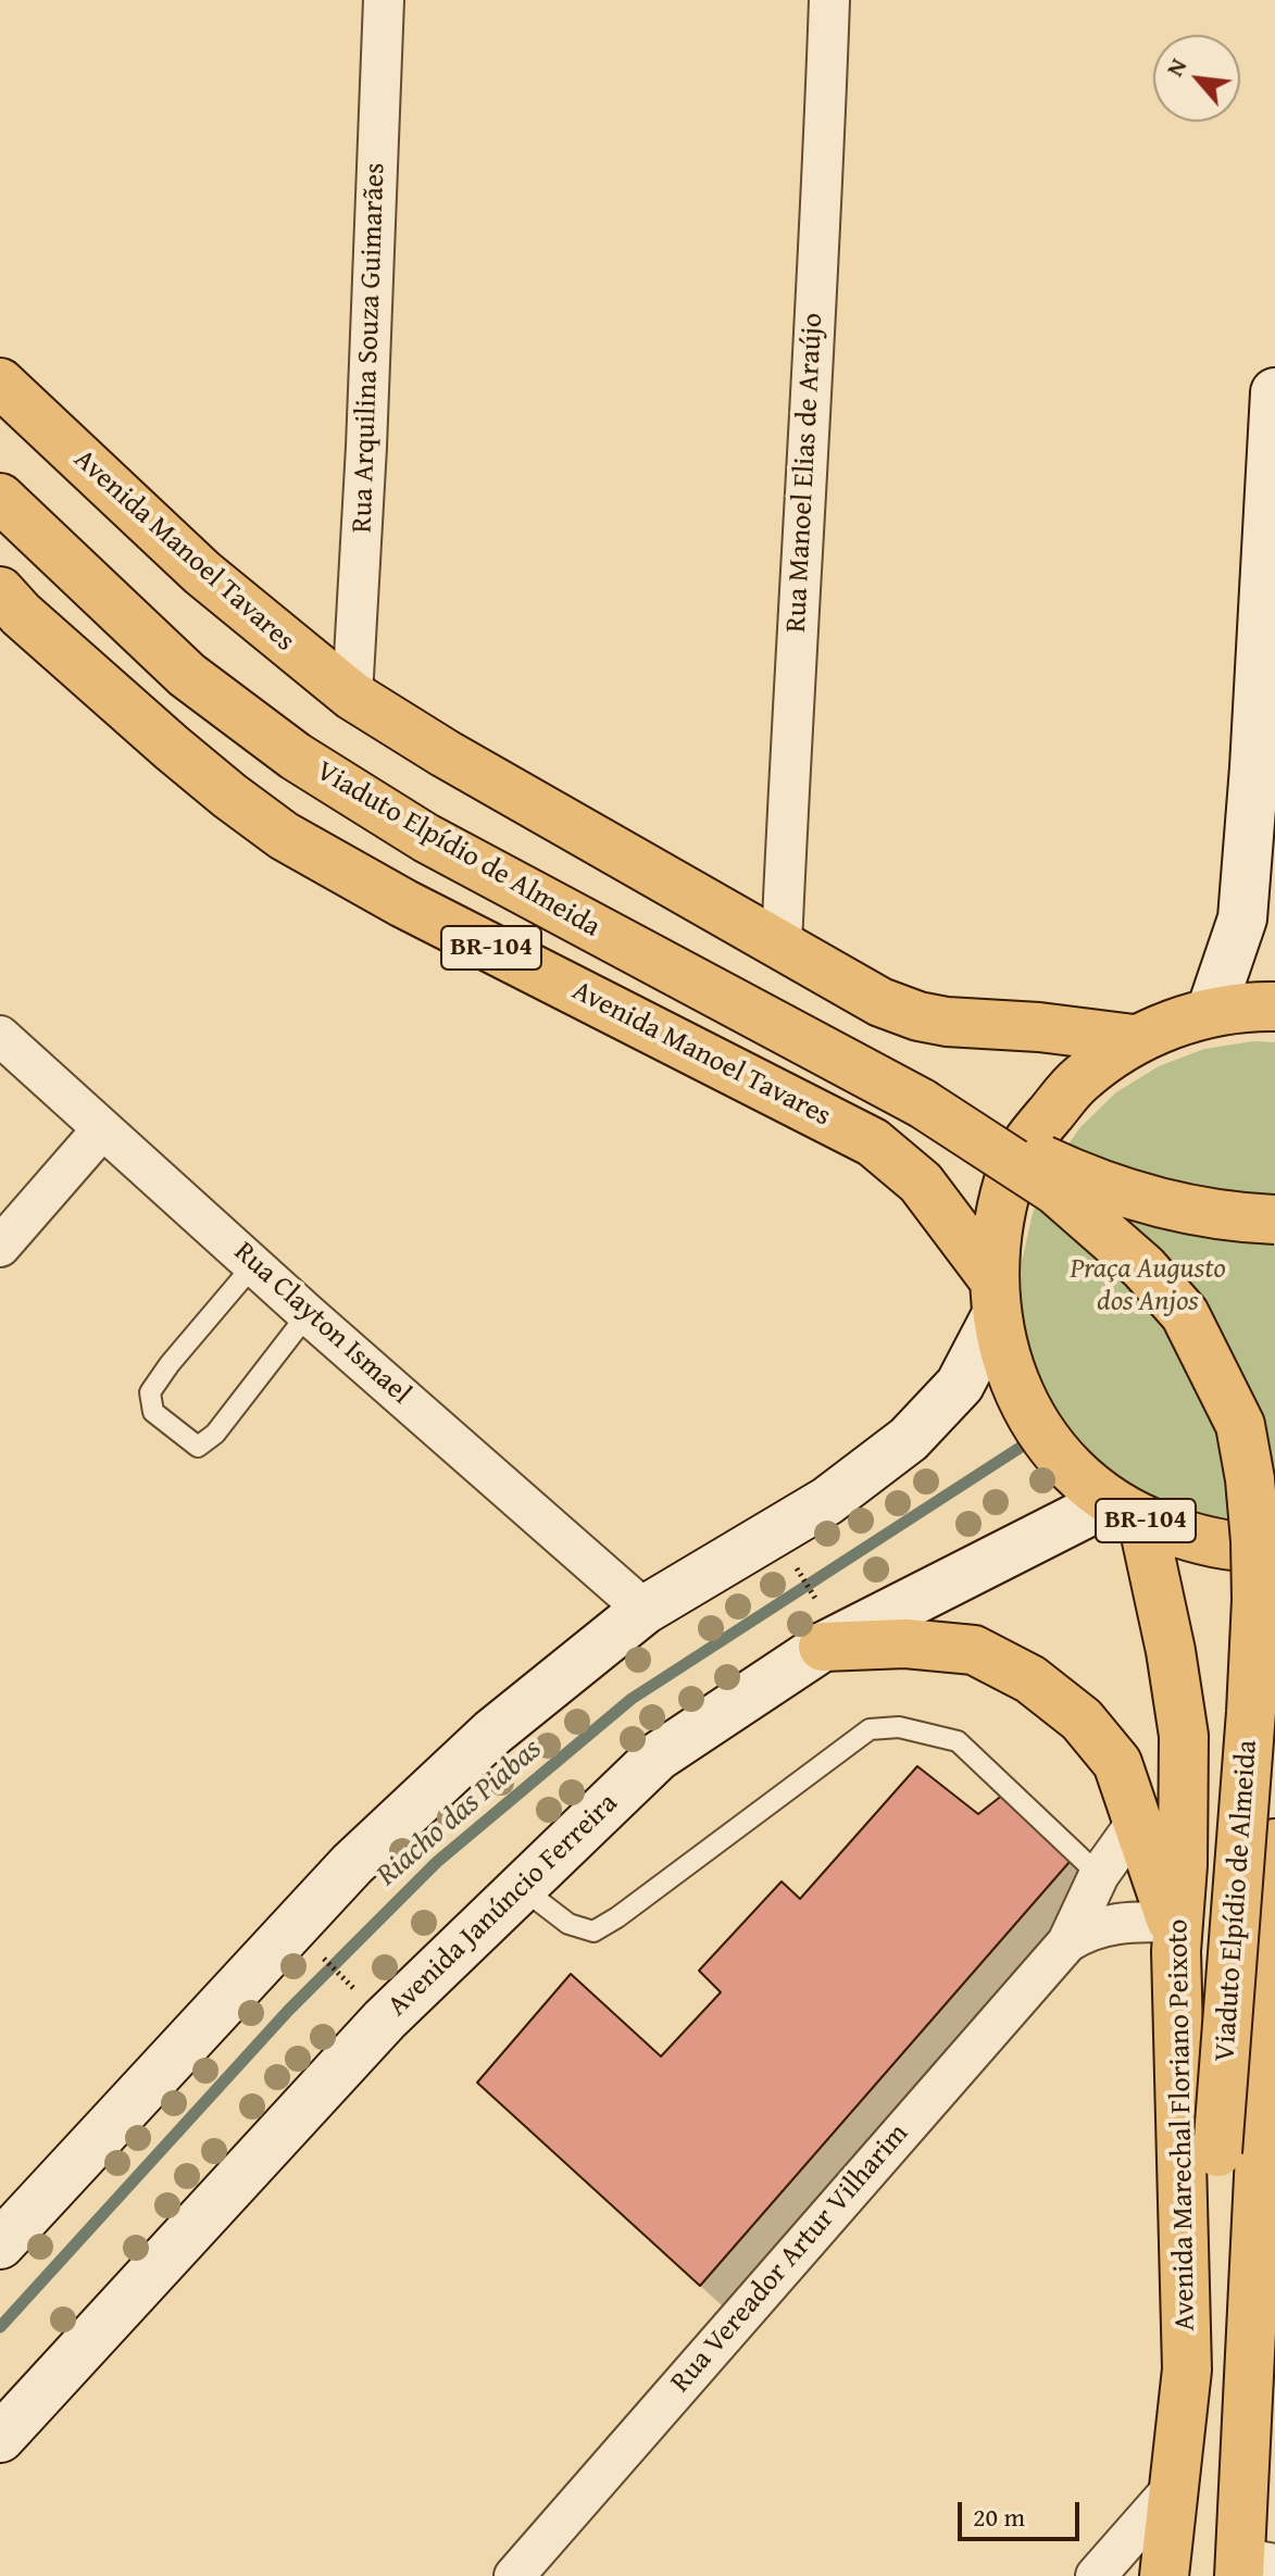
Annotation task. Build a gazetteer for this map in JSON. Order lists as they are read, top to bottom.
{
  "streets": {
    "main road": [
      "Avenida Manoel Tavares",
      "Viaduto Elpídio de Almeida",
      "BR-104",
      "Avenida Janúncio Ferreira",
      "Avenida Marechal Floriano Peixoto"
    ],
    "street": [
      "Rua Arquilina Souza Guimarães",
      "Rua Manoel Elias de Araújo",
      "Rua Clayton Ismael",
      "Rua Vereador Artur Vilharim"
    ]
  },
  "crossings": [
    ["Rua Arquilina Souza Guimarães", "Avenida Manoel Tavares"],
    ["Rua Manoel Elias de Araújo", "Avenida Manoel Tavares"],
    ["Rua Manoel Elias de Araújo", "BR-104"],
    ["Avenida Manoel Tavares", "BR-104"],
    ["Viaduto Elpídio de Almeida", "Avenida Marechal Floriano Peixoto"],
    ["BR-104", "Avenida Janúncio Ferreira"],
    ["BR-104", "Avenida Marechal Floriano Peixoto"],
    ["Avenida Janúncio Ferreira", "Avenida Marechal Floriano Peixoto"],
    ["Avenida Marechal Floriano Peixoto", "Rua Vereador Artur Vilharim"]
  ],
  "water": ["Riacho das Piabas"],
  "parks": ["Praça Augusto dos Anjos"],
  "scale_bar": "20 m",
  "north": "top left"
}
